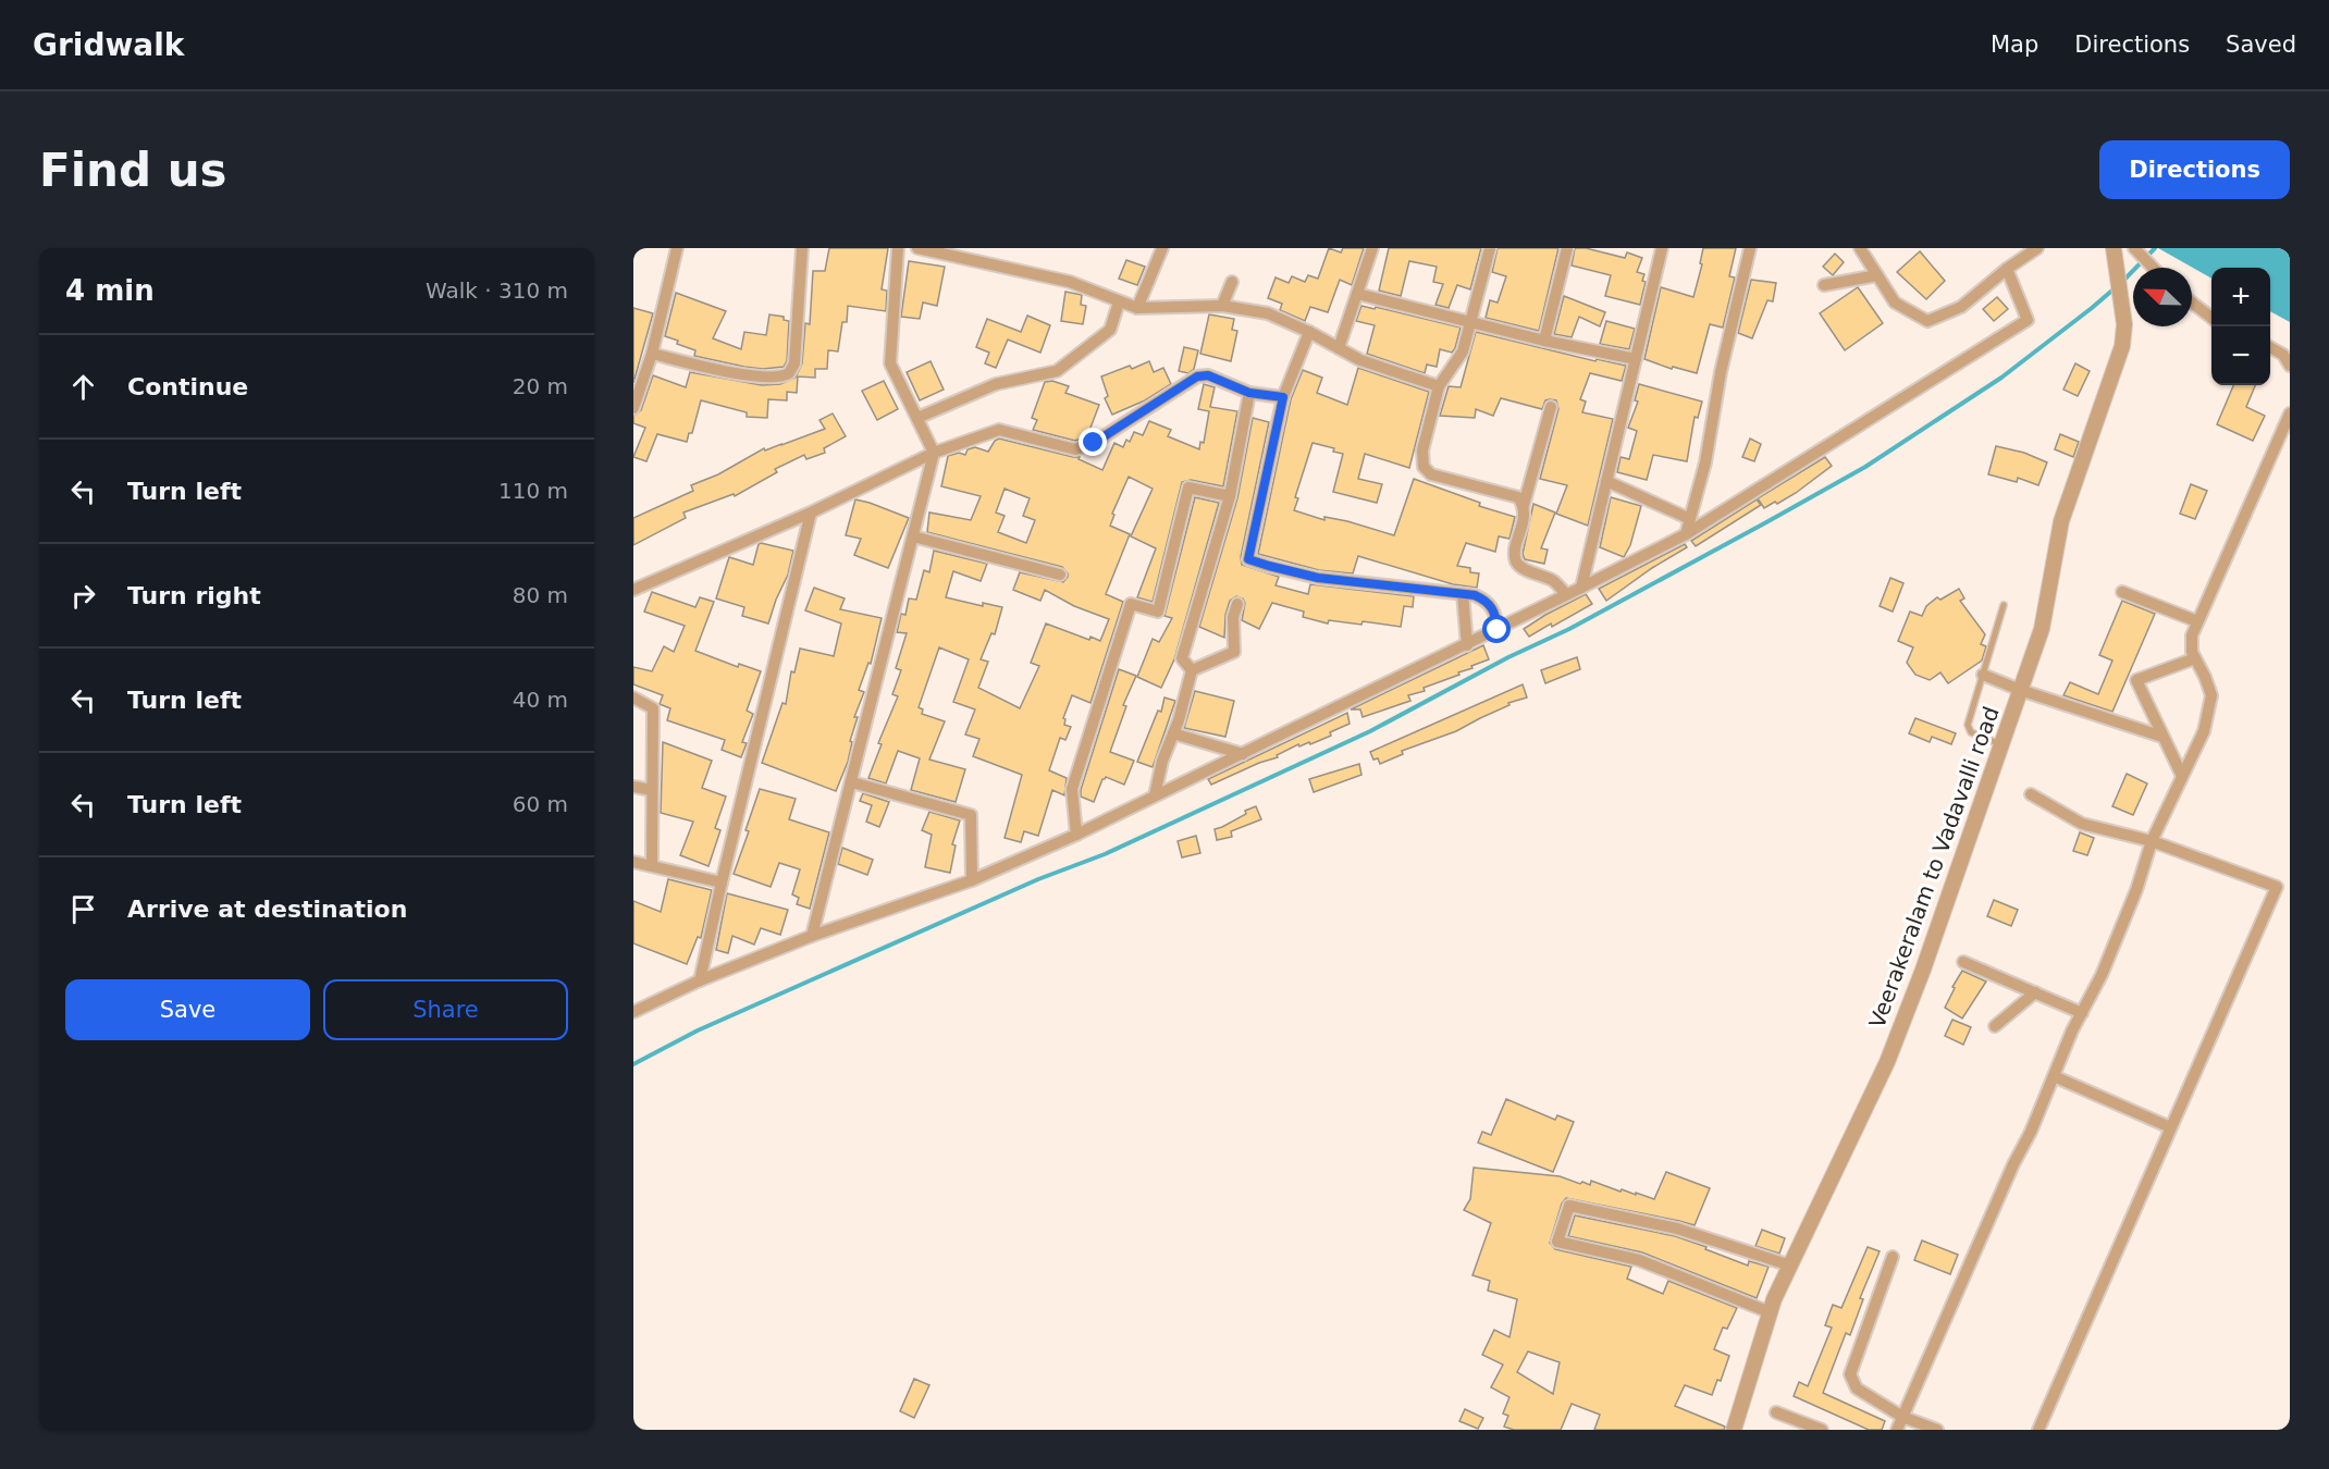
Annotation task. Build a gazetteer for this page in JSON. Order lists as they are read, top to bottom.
{
  "streets": {
    "street": ["Veerakeralam to Vadavalli road"]
  },
  "north": "top left",
  "page": {
    "header": "Gridwalk",
    "nav": ["Map", "Directions", "Saved"],
    "buttons": [
      "Directions",
      ["Save", "Share"]
    ],
    "title": "Find us",
    "heading": ["4 min", "Walk · 310 m"],
    "map_buttons": ["+", "−"],
    "list": [
      ["Continue", "20 m"],
      ["Turn left", "110 m"],
      ["Turn right", "80 m"],
      ["Turn left", "40 m"],
      ["Turn left", "60 m"],
      "Arrive at destination"
    ]
  }
}
